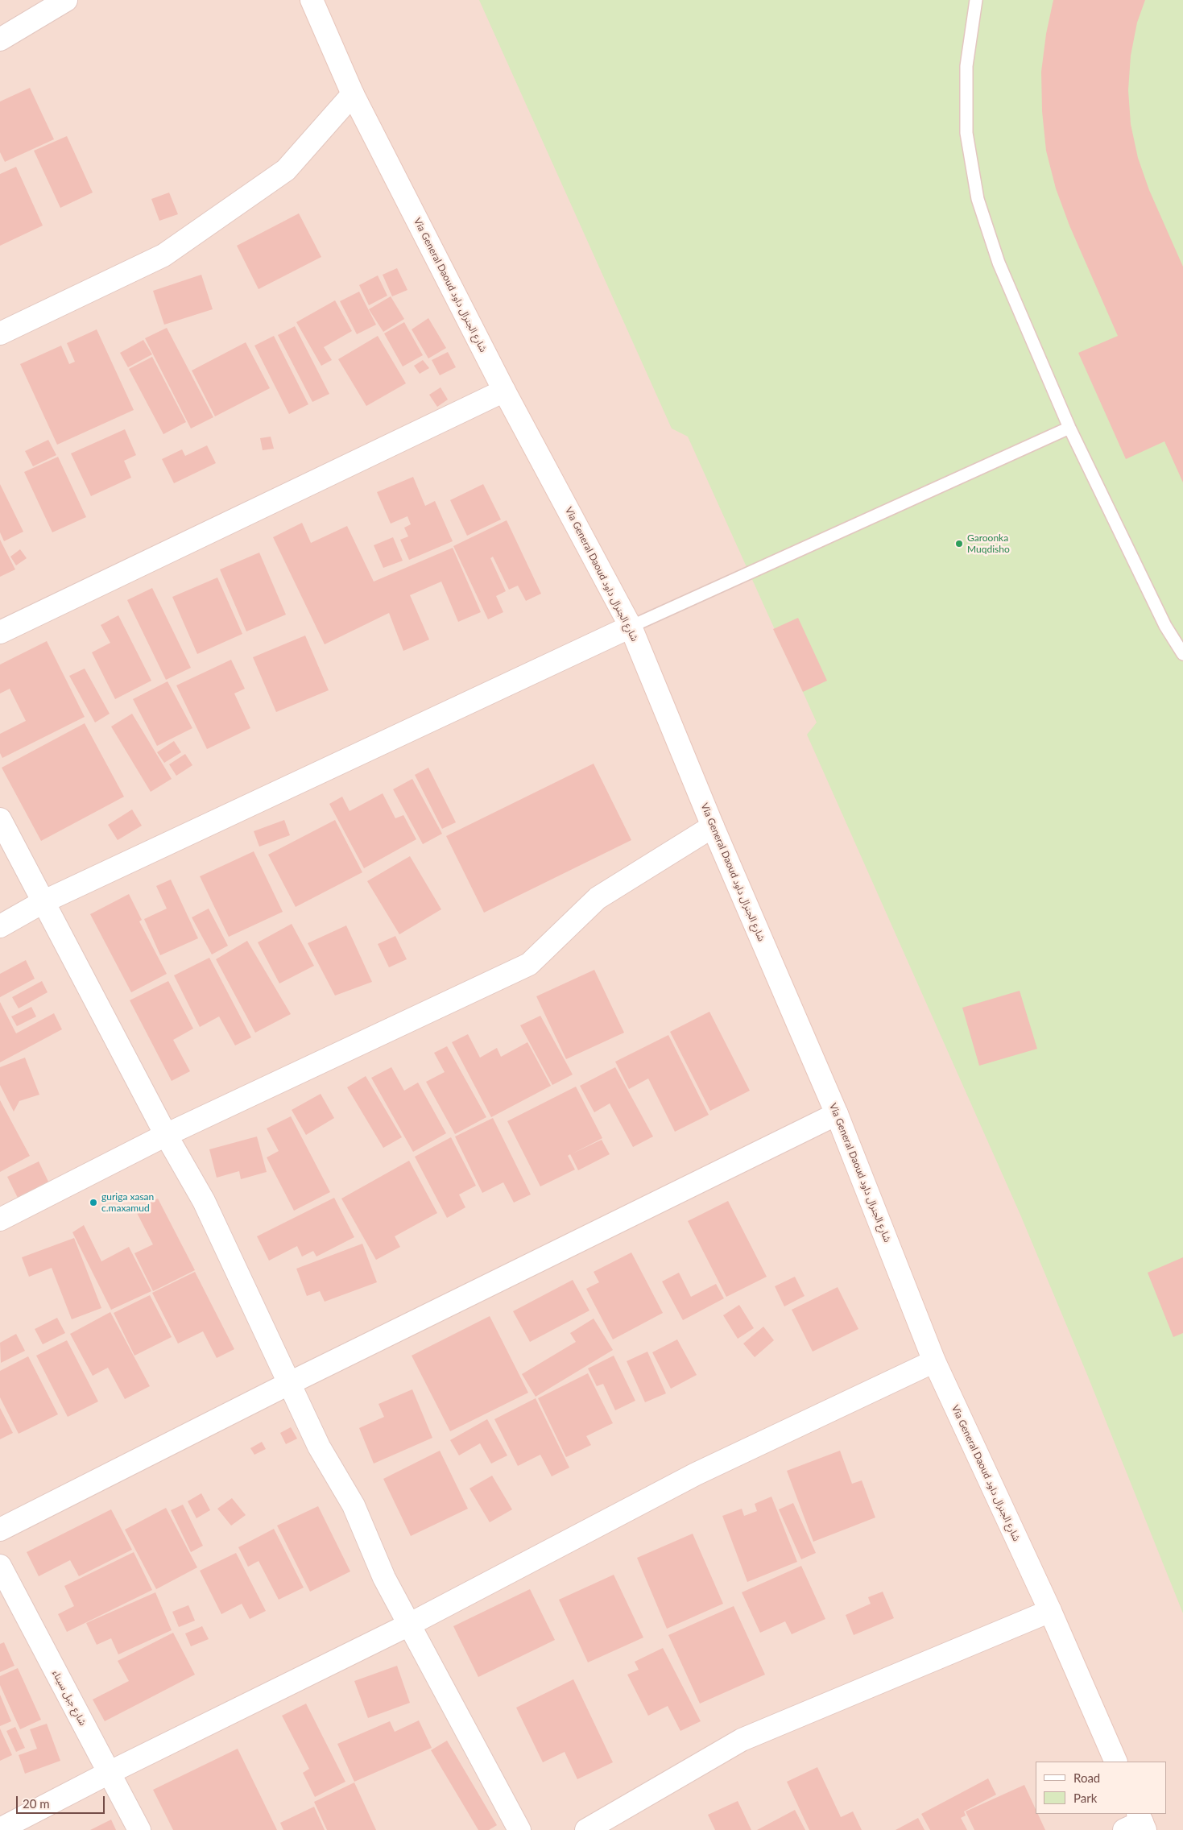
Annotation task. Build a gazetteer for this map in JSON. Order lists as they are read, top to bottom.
{
  "streets": {
    "street": ["Via General Daoud شارع الجنرال داود", "شارع جبل سيناء"]
  },
  "places": ["Garoonka Muqdisho", "guriga xasan c.maxamud"],
  "legend": ["Road", "Park"],
  "scale_bar": "20 m"
}
